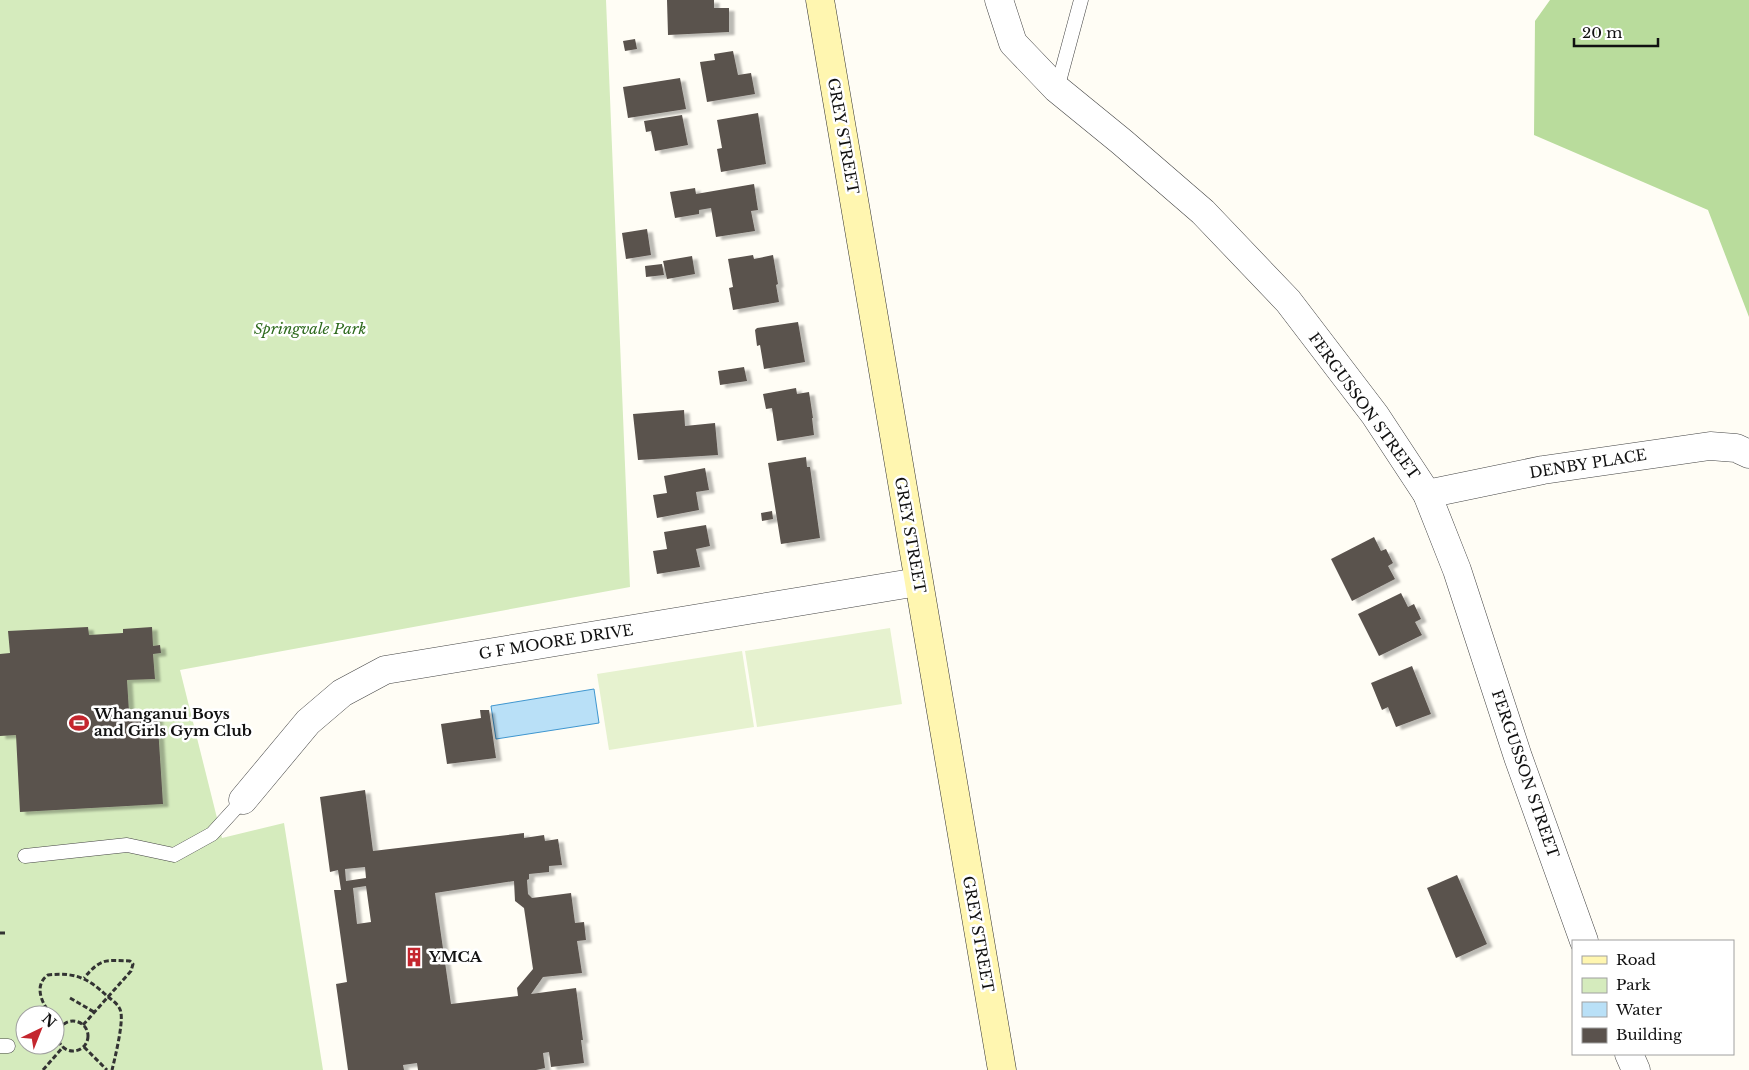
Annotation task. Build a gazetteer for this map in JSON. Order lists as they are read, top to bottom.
{
  "streets": {
    "main road": ["GREY STREET"],
    "street": ["FERGUSSON STREET", "DENBY PLACE", "G F MOORE DRIVE"]
  },
  "crossings": [
    ["GREY STREET", "G F MOORE DRIVE"],
    ["FERGUSSON STREET", "DENBY PLACE"]
  ],
  "parks": ["Springvale Park"],
  "places": {
    "sports": ["Whanganui Boys and Girls Gym Club"],
    "building": ["YMCA"]
  },
  "legend": [
    "Road",
    "Park",
    "Water",
    "Building"
  ],
  "scale_bar": "20 m",
  "north": "top right"
}
